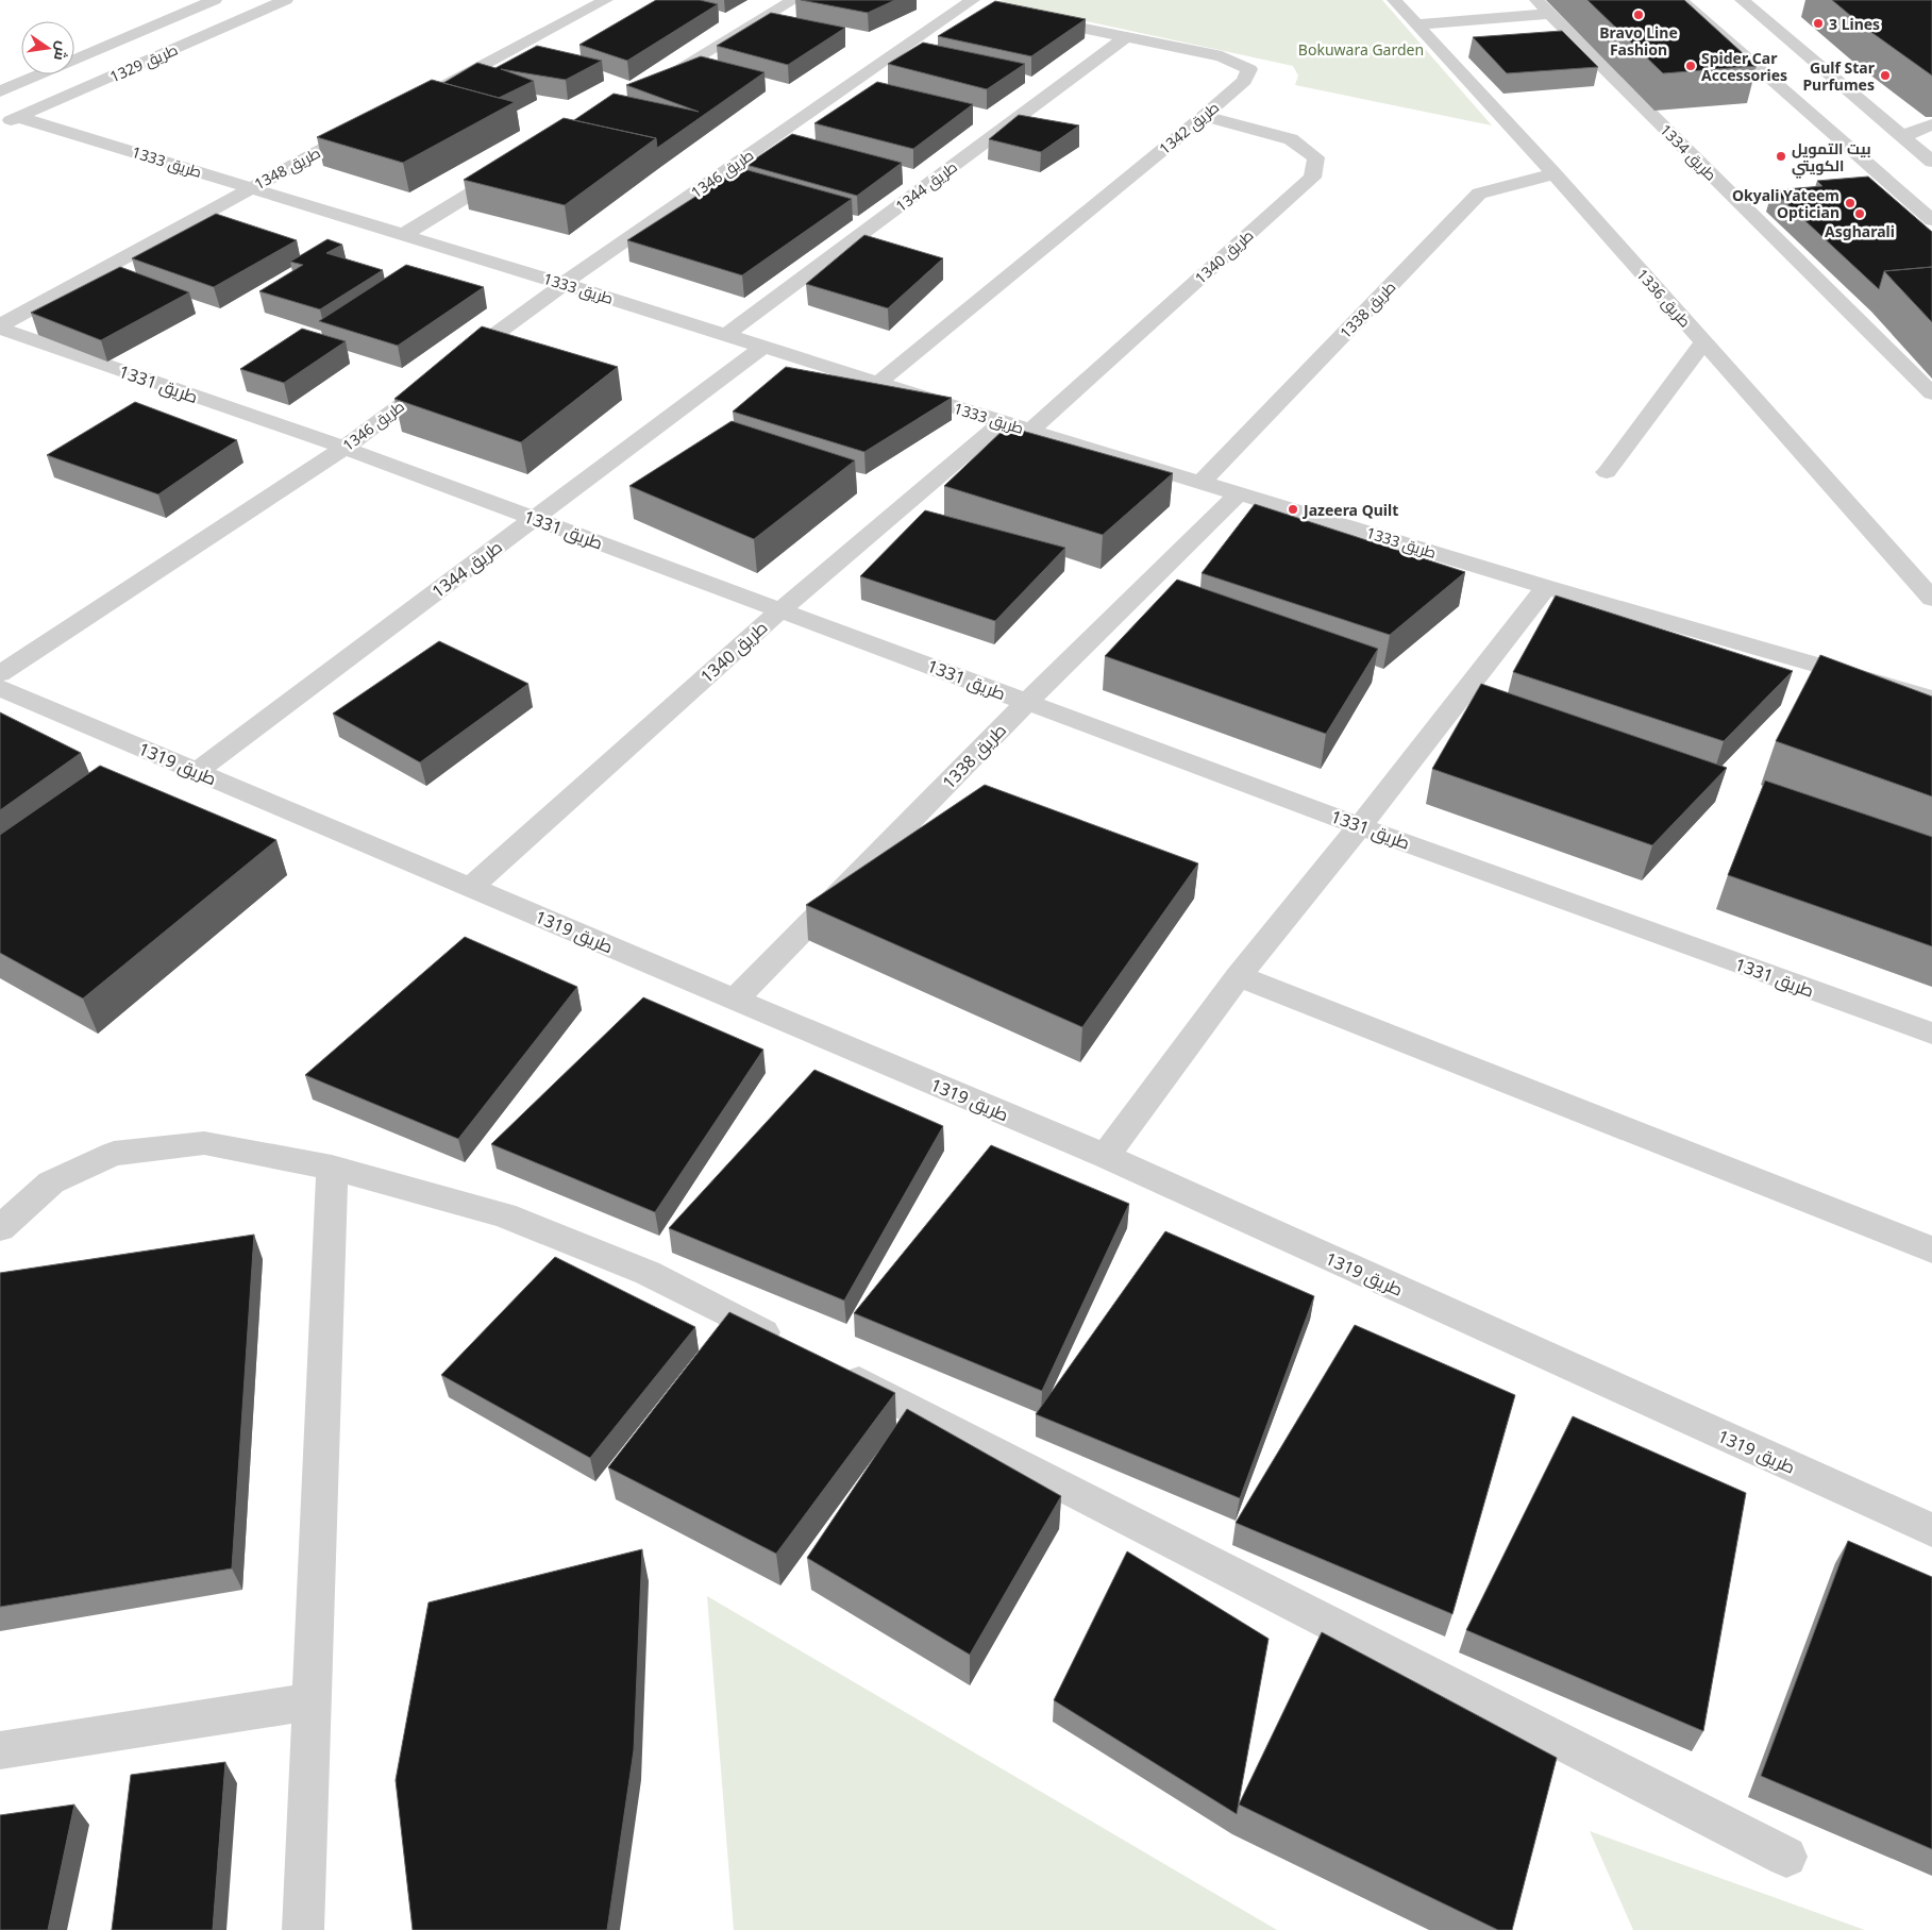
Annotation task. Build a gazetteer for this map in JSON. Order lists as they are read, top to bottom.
{
  "streets": {
    "street": [
      "طريق 1329",
      "طريق 1342",
      "طريق 1334",
      "طريق 1333",
      "طريق 1348",
      "طريق 1346",
      "طريق 1344",
      "طريق 1340",
      "طريق 1336",
      "طريق 1338",
      "طريق 1331",
      "طريق 1319"
    ]
  },
  "crossings": [
    ["طريق 1329", "طريق 1333"],
    ["طريق 1342", "طريق 1333"],
    ["طريق 1342", "طريق 1344"],
    ["طريق 1342", "طريق 1340"],
    ["طريق 1333", "طريق 1348"],
    ["طريق 1333", "طريق 1346"],
    ["طريق 1333", "طريق 1344"],
    ["طريق 1333", "طريق 1340"],
    ["طريق 1333", "طريق 1338"],
    ["طريق 1348", "طريق 1331"],
    ["طريق 1346", "طريق 1331"],
    ["طريق 1344", "طريق 1331"],
    ["طريق 1344", "طريق 1319"],
    ["طريق 1340", "طريق 1331"],
    ["طريق 1340", "طريق 1319"],
    ["طريق 1336", "طريق 1338"],
    ["طريق 1338", "طريق 1331"],
    ["طريق 1338", "طريق 1319"]
  ],
  "parks": ["Bokuwara Garden"],
  "places": [
    "Bravo Line Fashion",
    "3 Lines",
    "Spider Car Accessories",
    "Gulf Star Purfumes",
    "بيت التمويل الكويتي",
    "Okyali Yateem Optician",
    "Asgharali",
    "Jazeera Quilt"
  ],
  "north": "right"
}
